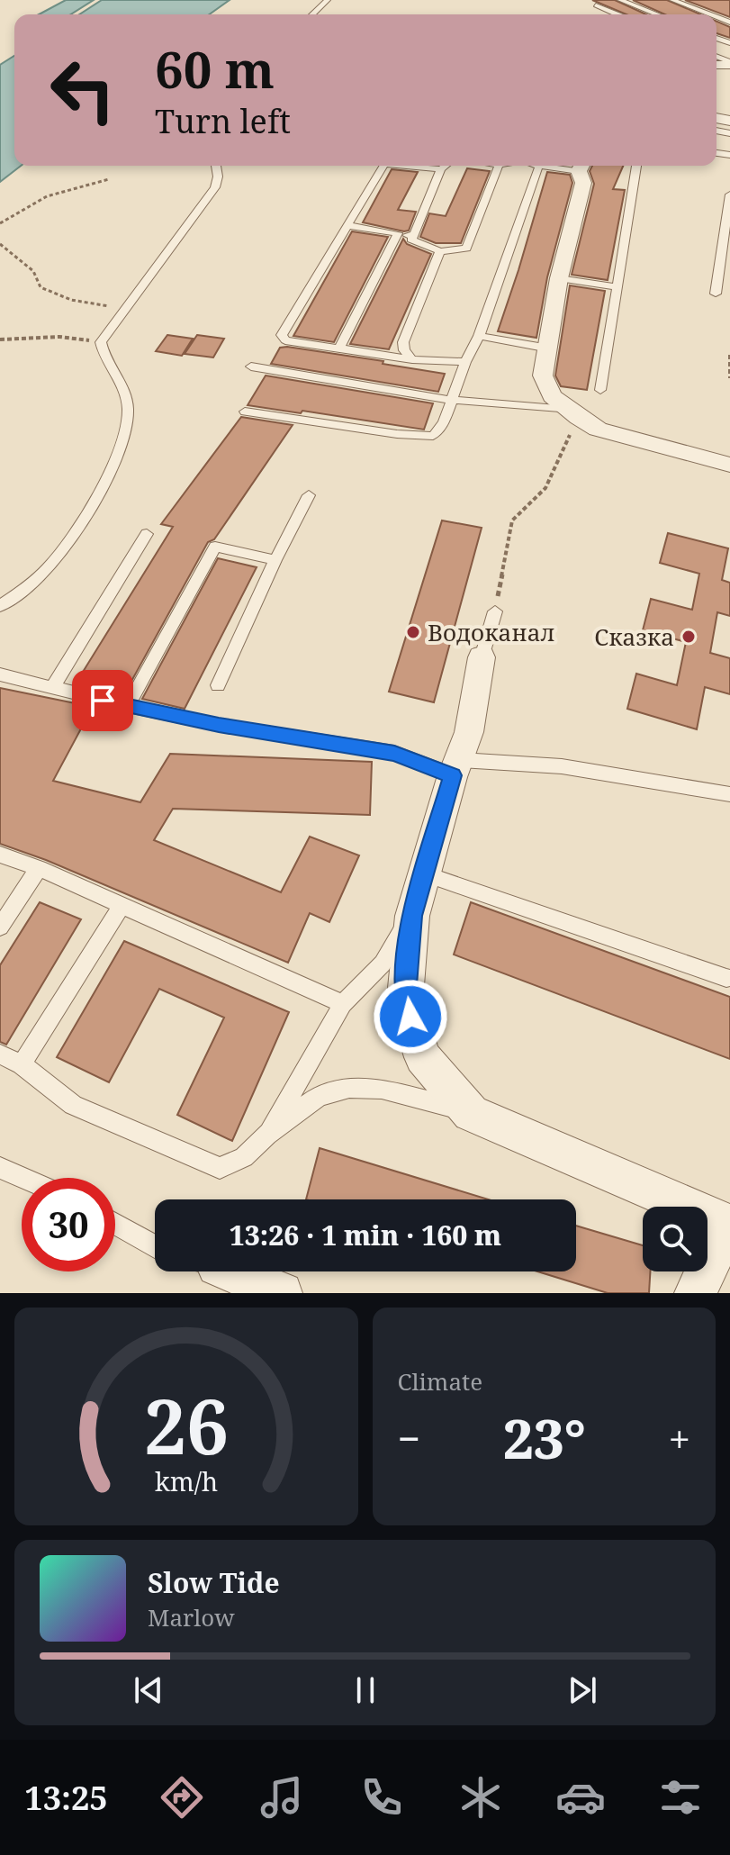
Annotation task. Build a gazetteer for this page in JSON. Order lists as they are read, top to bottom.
{
  "places": ["Водоканал", "Сказка"],
  "page": {
    "turn": ["60 m", "Turn left"],
    "limit": "30",
    "trip": "13:26 · 1 min · 160 m",
    "tile": "Climate",
    "heat": ["−", "23°", "+"],
    "song": ["Slow Tide", "Marlow"],
    "tabs": "13:25",
    "gauge": ["26", "km/h"]
  }
}
